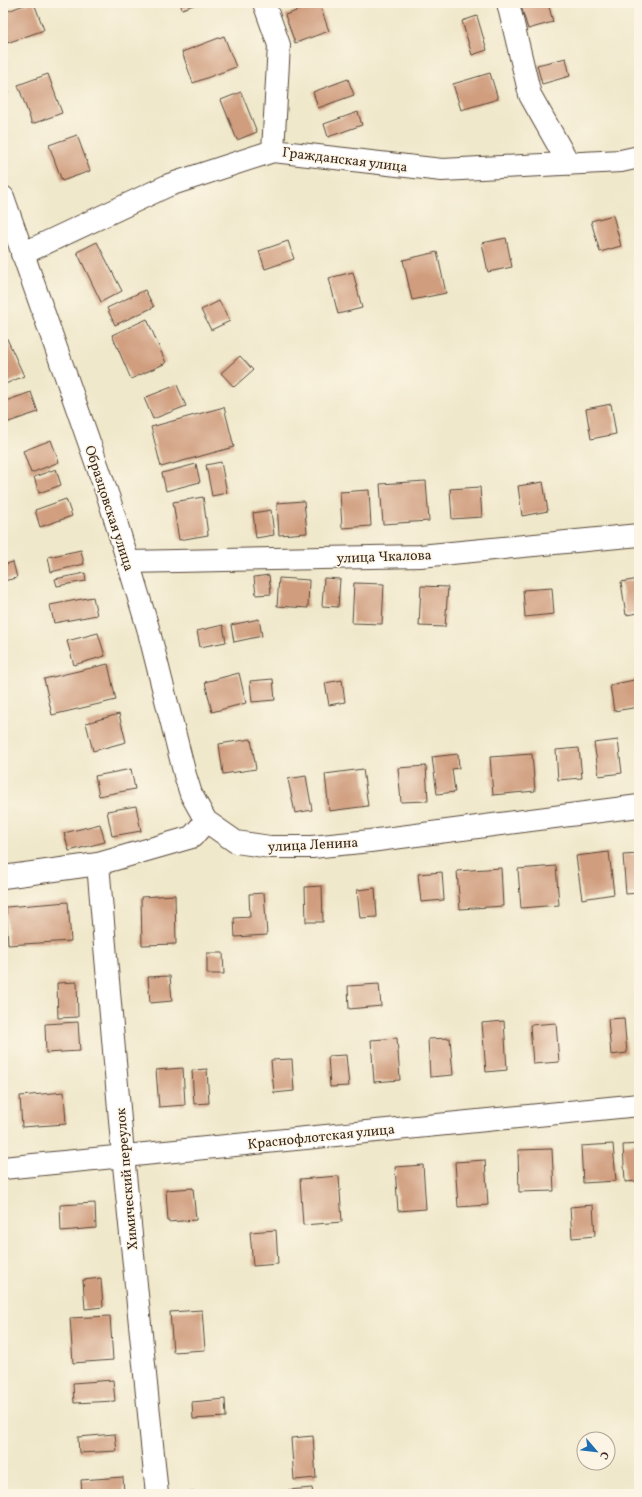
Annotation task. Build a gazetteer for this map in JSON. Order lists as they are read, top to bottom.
{
  "streets": {
    "street": [
      "Гражданская улица",
      "Образцовская улица",
      "улица Чкалова",
      "улица Ленина",
      "Краснофлотская улица",
      "Химический переулок"
    ]
  },
  "crossings": [
    ["Гражданская улица", "Образцовская улица"],
    ["Образцовская улица", "улица Чкалова"],
    ["Образцовская улица", "улица Ленина"],
    ["Краснофлотская улица", "Химический переулок"]
  ],
  "north": "bottom right"
}
